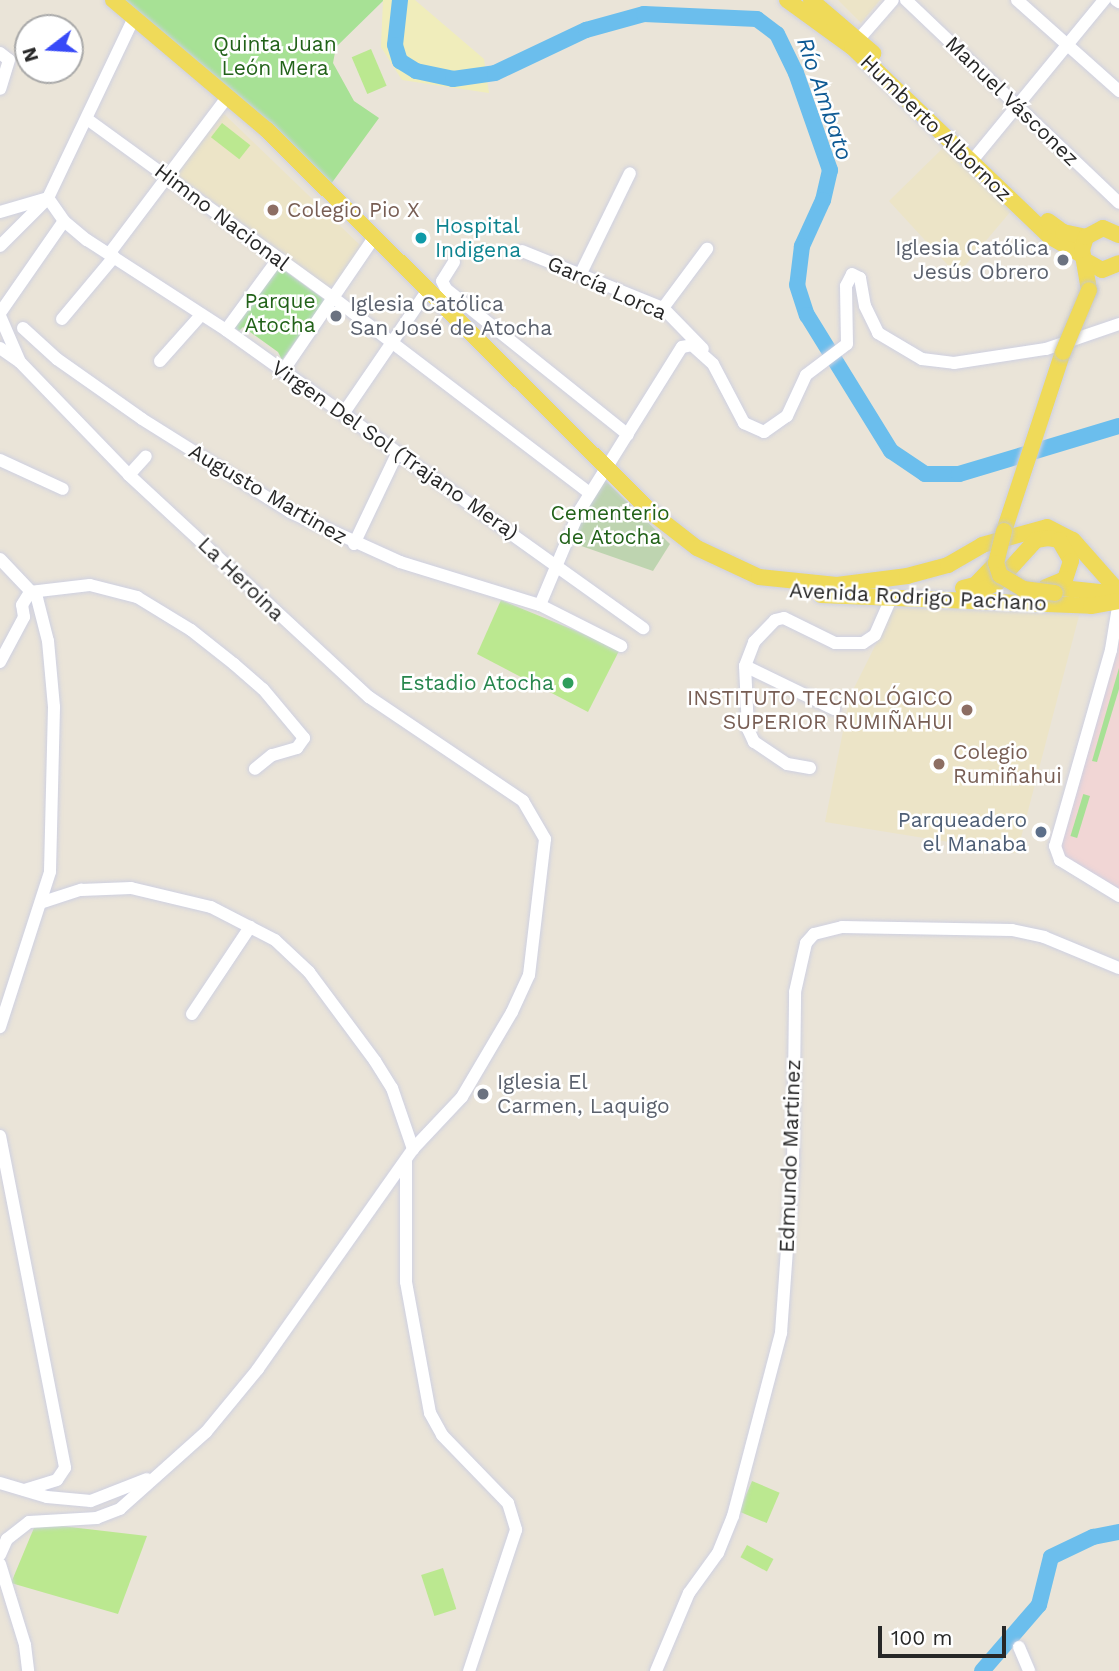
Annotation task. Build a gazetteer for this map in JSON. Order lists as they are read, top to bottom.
{
  "streets": {
    "main road": ["Humberto Albornoz", "Avenida Rodrigo Pachano"],
    "street": [
      "Manuel Vásconez",
      "Himno Nacional",
      "García Lorca",
      "Virgen Del Sol (Trajano Mera)",
      "Augusto Martinez",
      "La Heroina",
      "Edmundo Martinez"
    ]
  },
  "water": ["Río Ambato"],
  "parks": ["Quinta Juan León Mera", "Parque Atocha", "Cementerio de Atocha"],
  "places": [
    "Colegio Pio X",
    "Hospital Indigena",
    "Iglesia Católica Jesús Obrero",
    "Iglesia Católica San José de Atocha",
    "Estadio Atocha",
    "INSTITUTO TECNOLÓGICO SUPERIOR RUMIÑAHUI",
    "Colegio Rumiñahui",
    "Parqueadero el Manaba",
    "Iglesia El Carmen, Laquigo"
  ],
  "scale_bar": "100 m",
  "north": "left"
}
